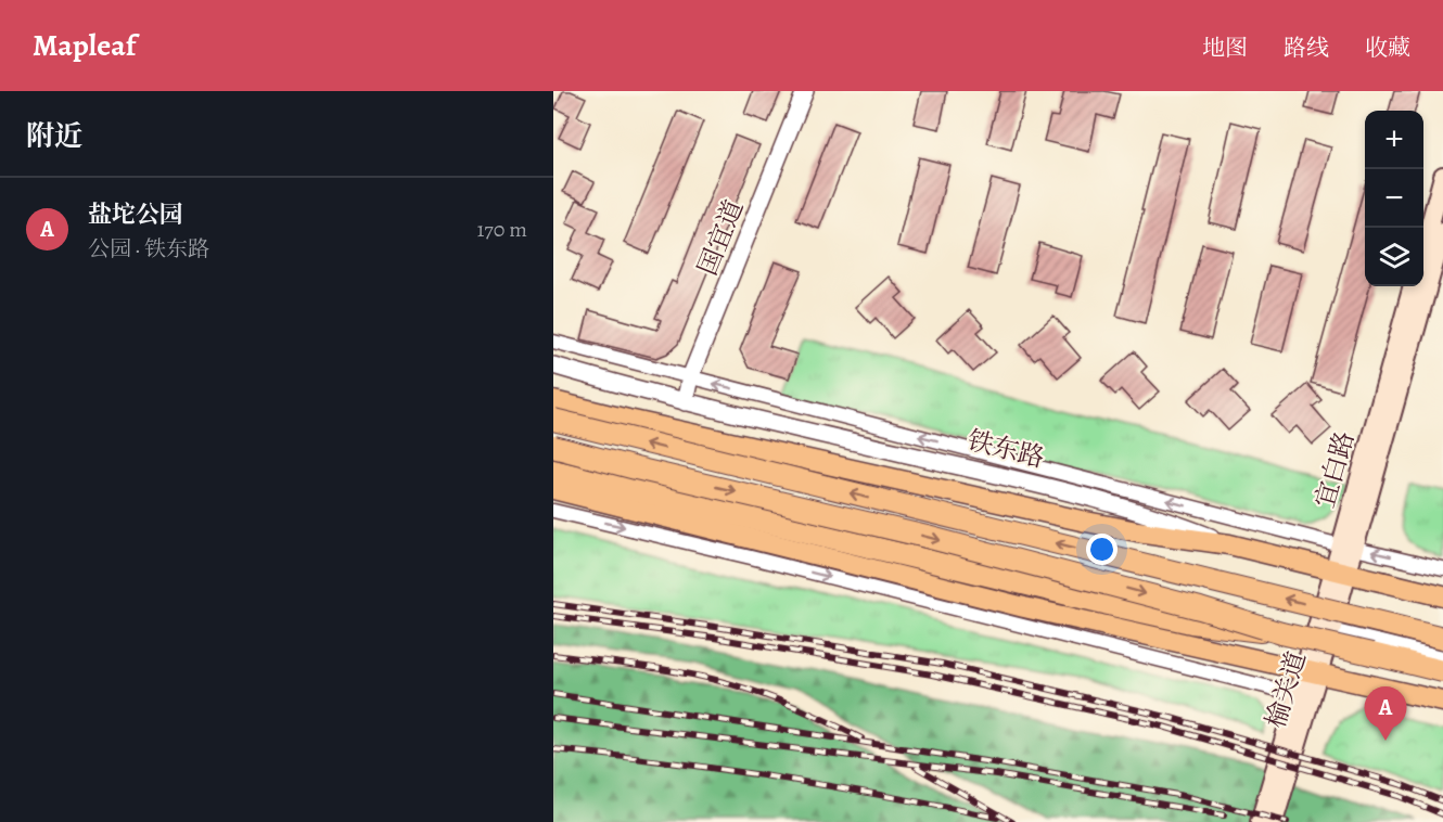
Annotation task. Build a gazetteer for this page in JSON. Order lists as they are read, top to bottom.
{
  "streets": {
    "main road": ["铁东路", "宜白路", "榆关道"],
    "street": ["国宜道"]
  },
  "crossings": [
    ["国宜道", "铁东路"],
    ["铁东路", "宜白路"],
    ["铁东路", "榆关道"],
    ["宜白路", "榆关道"]
  ],
  "page": {
    "header": "Mapleaf",
    "nav": ["地图", "路线", "收藏"],
    "heading": "附近",
    "map_buttons": ["+", "−"],
    "list": [
      {
        "mark": "A",
        "name": "盐坨公园",
        "note": "公园 · 铁东路",
        "value": "170 m"
      }
    ],
    "pins": "A"
  }
}
